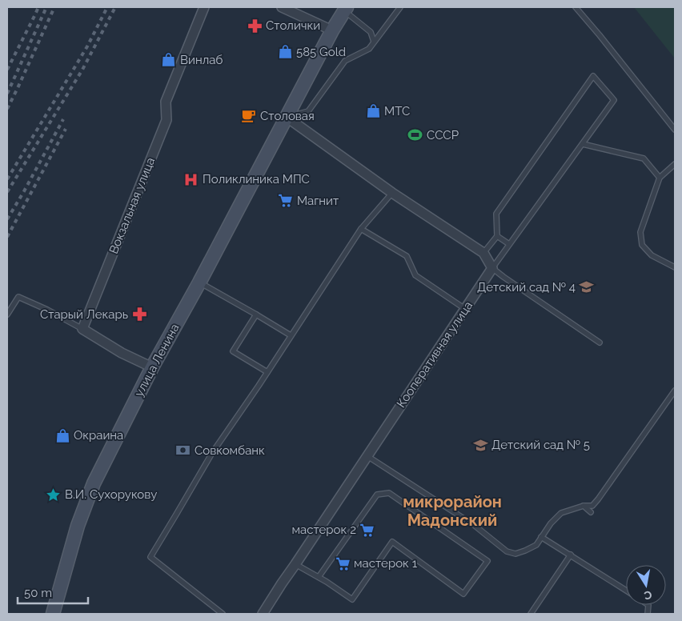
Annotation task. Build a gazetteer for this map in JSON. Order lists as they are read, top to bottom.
{
  "streets": {
    "main road": ["улица Ленина"],
    "street": ["Вокзальная улица", "Кооперативная улица"]
  },
  "districts": ["микрорайон Мадонский"],
  "places": {
    "pharmacy": ["Столички", "Старый Лекарь"],
    "shop": [
      "585 Gold",
      "Винлаб",
      "МТС",
      "Окраина"
    ],
    "cafe": ["Столовая"],
    "sports": ["СССР"],
    "hospital": ["Поликлиника МПС"],
    "supermarket": ["Магнит", "мастерок 2", "мастерок 1"],
    "school or university": ["Детский сад № 4", "Детский сад № 5"],
    "bank": ["Совкомбанк"],
    "place": ["В.И. Сухорукову"]
  },
  "scale_bar": "50 m",
  "north": "bottom"
}
